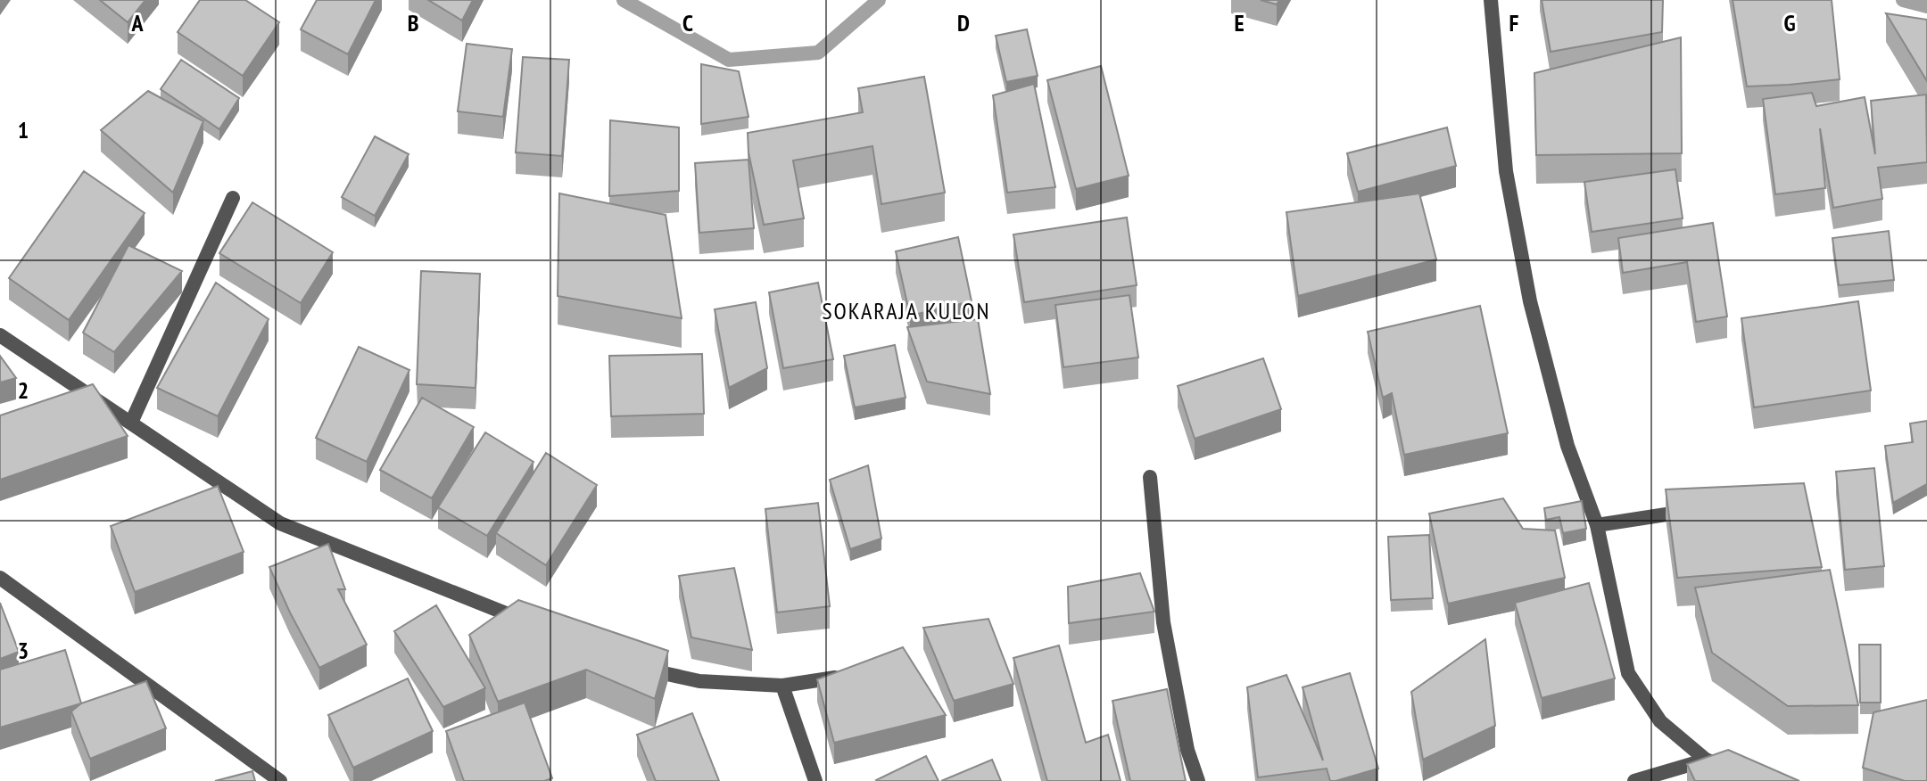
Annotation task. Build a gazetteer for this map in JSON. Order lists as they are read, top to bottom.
{
  "districts": ["SOKARAJA KULON"],
  "grid": {
    "columns": [
      "A",
      "B",
      "C",
      "D",
      "E",
      "F",
      "G"
    ],
    "rows": ["1", "2", "3"]
  }
}
